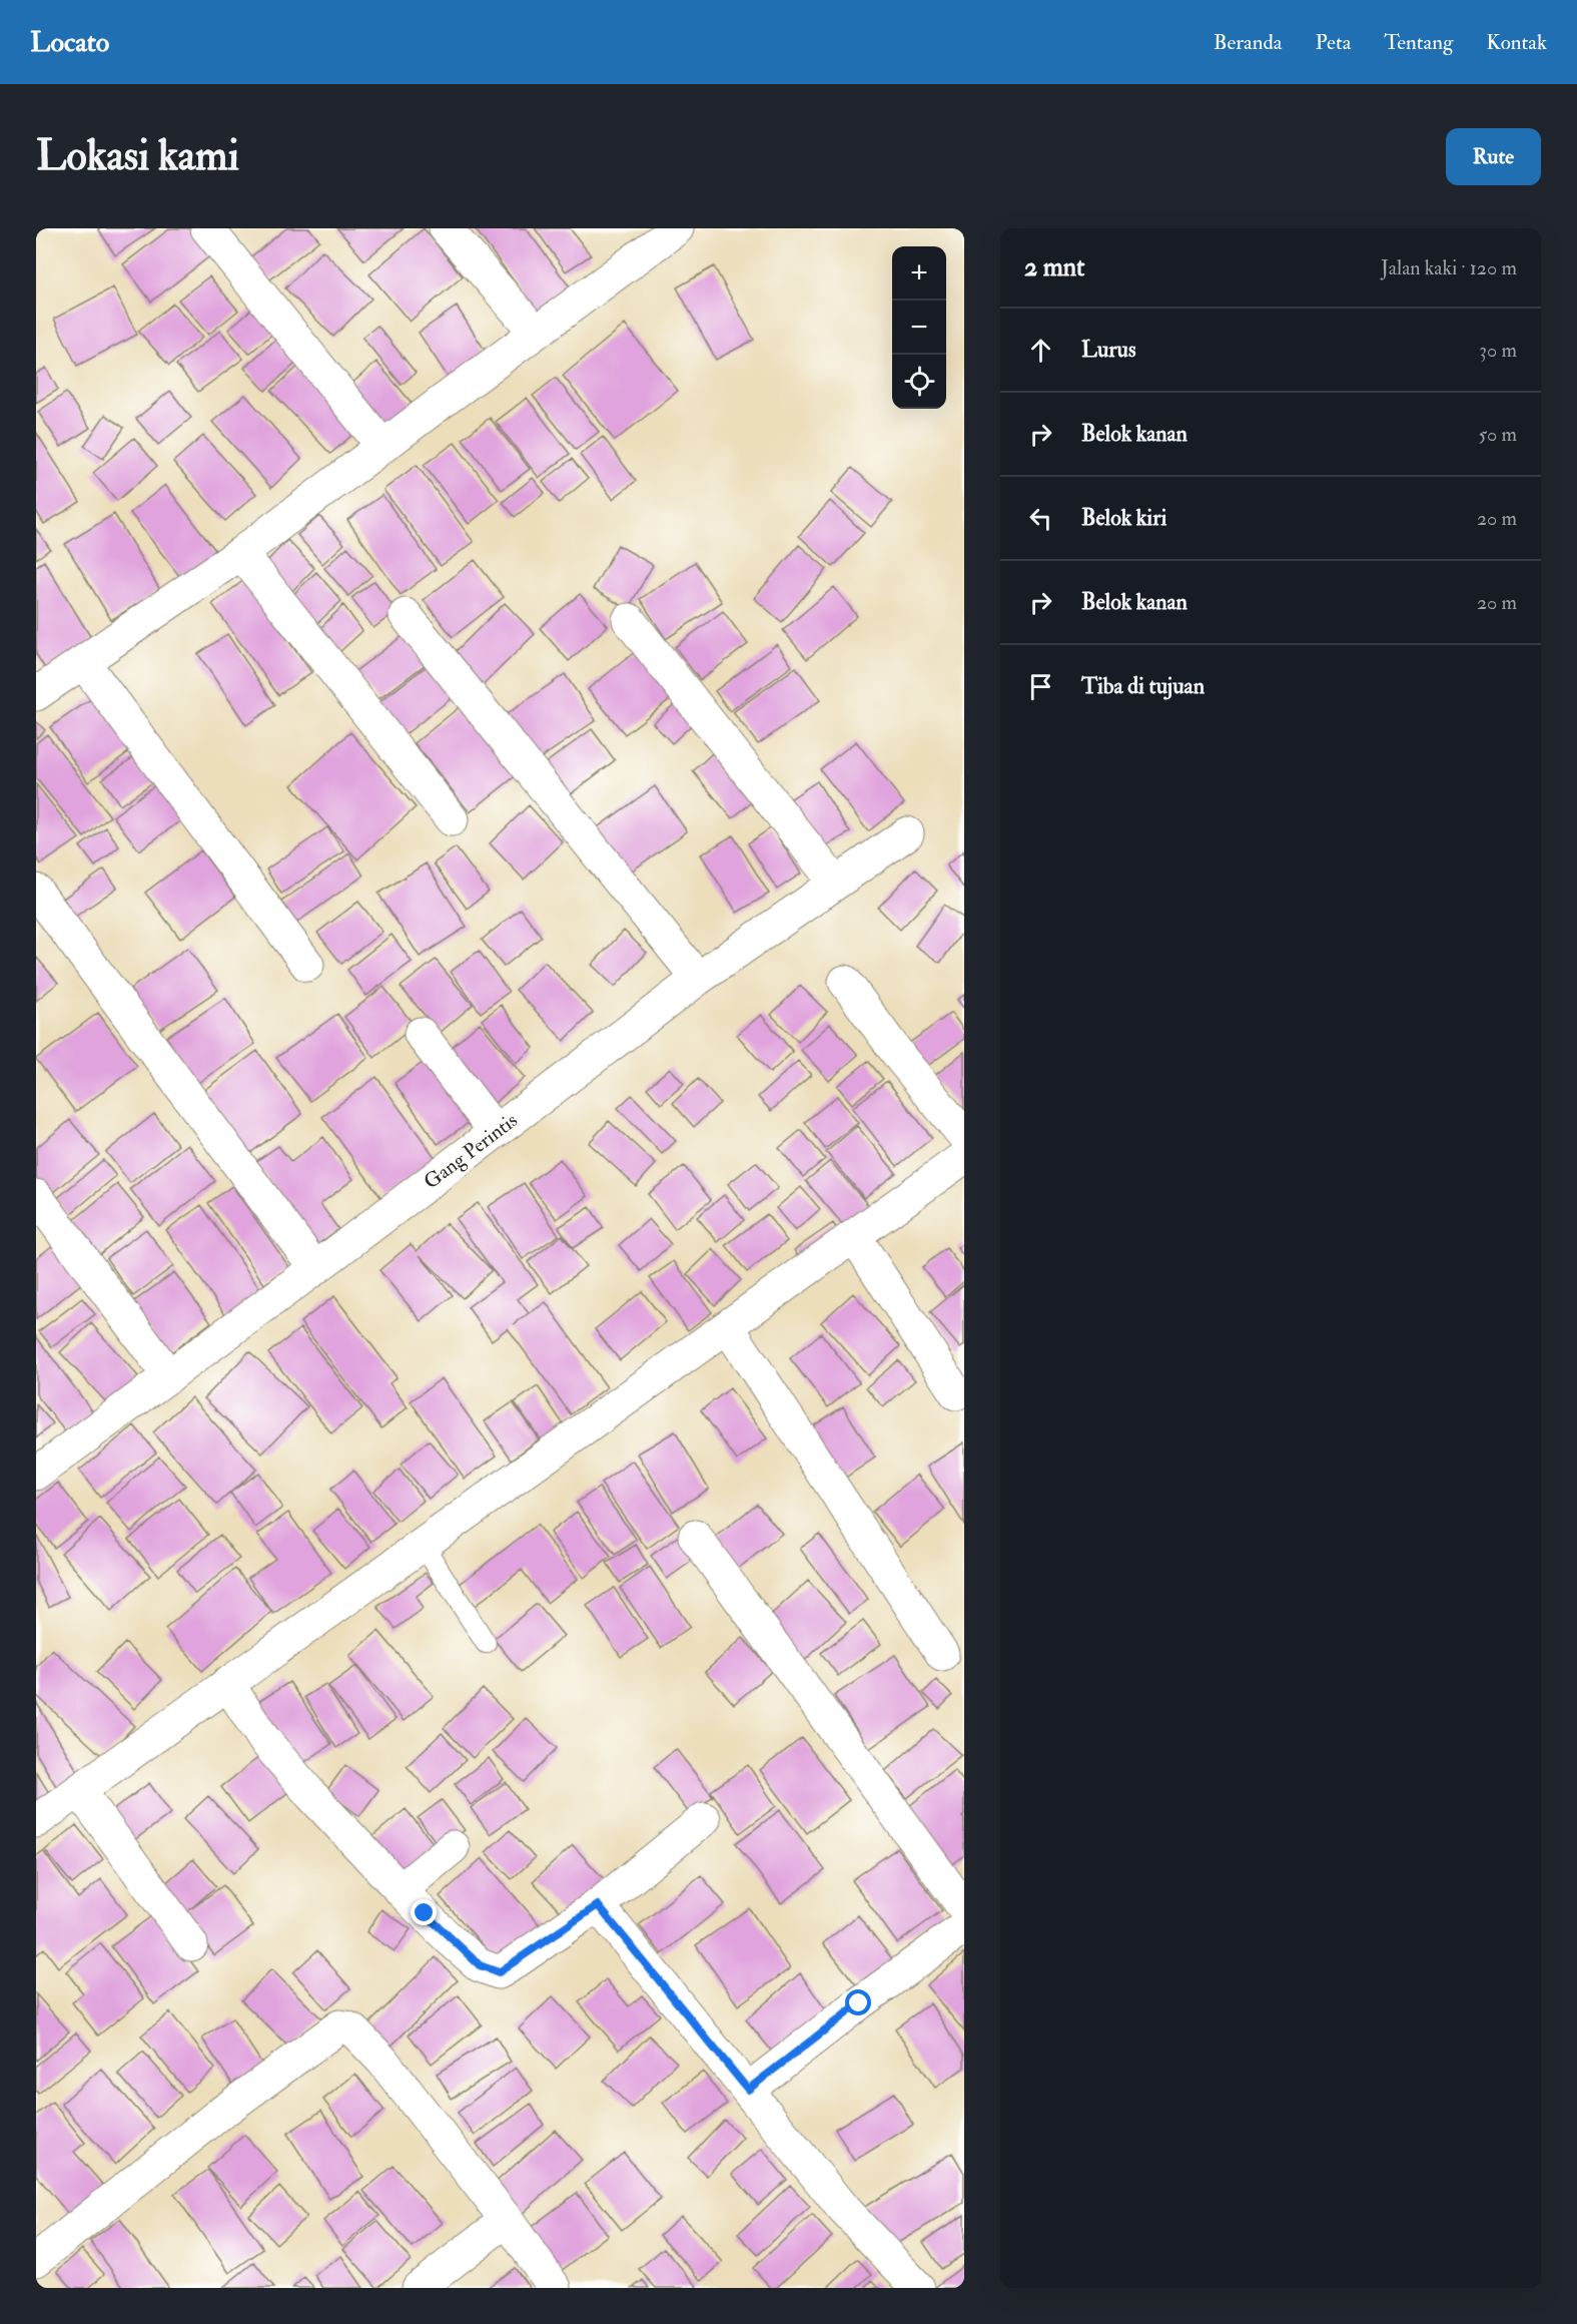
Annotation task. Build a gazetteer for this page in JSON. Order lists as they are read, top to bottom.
{
  "streets": {
    "street": ["Gang Perintis"]
  },
  "page": {
    "header": "Locato",
    "nav": [
      "Beranda",
      "Peta",
      "Tentang",
      "Kontak"
    ],
    "buttons": "Rute",
    "title": "Lokasi kami",
    "heading": ["2 mnt", "Jalan kaki · 120 m"],
    "map_buttons": ["+", "−"],
    "list": [
      ["Lurus", "30 m"],
      ["Belok kanan", "50 m"],
      ["Belok kiri", "20 m"],
      ["Belok kanan", "20 m"],
      "Tiba di tujuan"
    ]
  }
}
